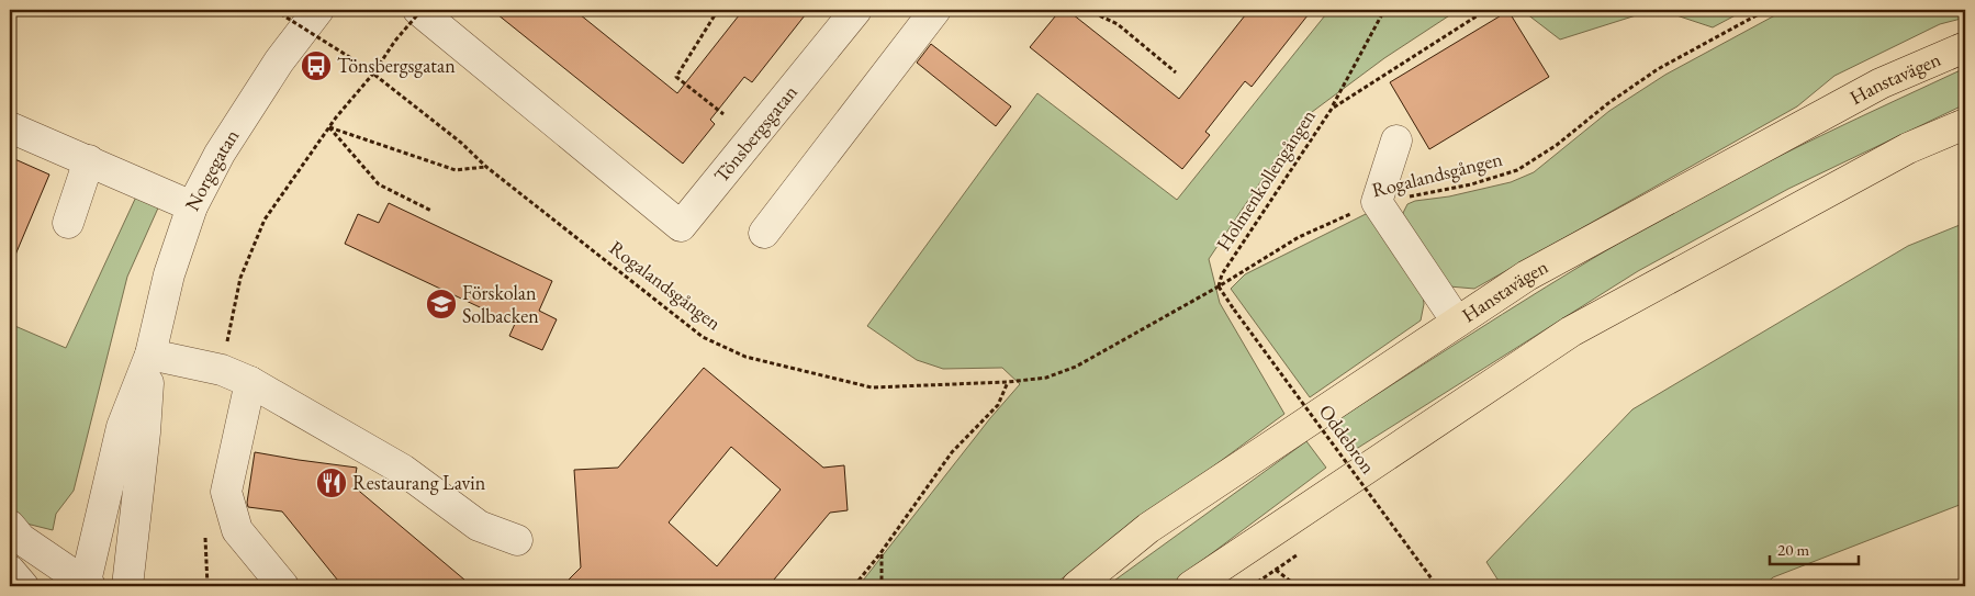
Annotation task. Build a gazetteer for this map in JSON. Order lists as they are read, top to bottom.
{
  "streets": {
    "main road": ["Hanstavägen"],
    "street": ["Tönsbergsgatan", "Norgegatan"],
    "path": ["Rogalandsgången", "Holmenkollengången", "Oddebron"]
  },
  "crossings": [
    ["Rogalandsgången", "Holmenkollengången"],
    ["Rogalandsgången", "Oddebron"],
    ["Holmenkollengången", "Oddebron"]
  ],
  "places": {
    "bus stop": ["Tönsbergsgatan"],
    "school or university": ["Förskolan Solbacken"],
    "restaurant": ["Restaurang Lavin"]
  },
  "scale_bar": "20 m"
}
